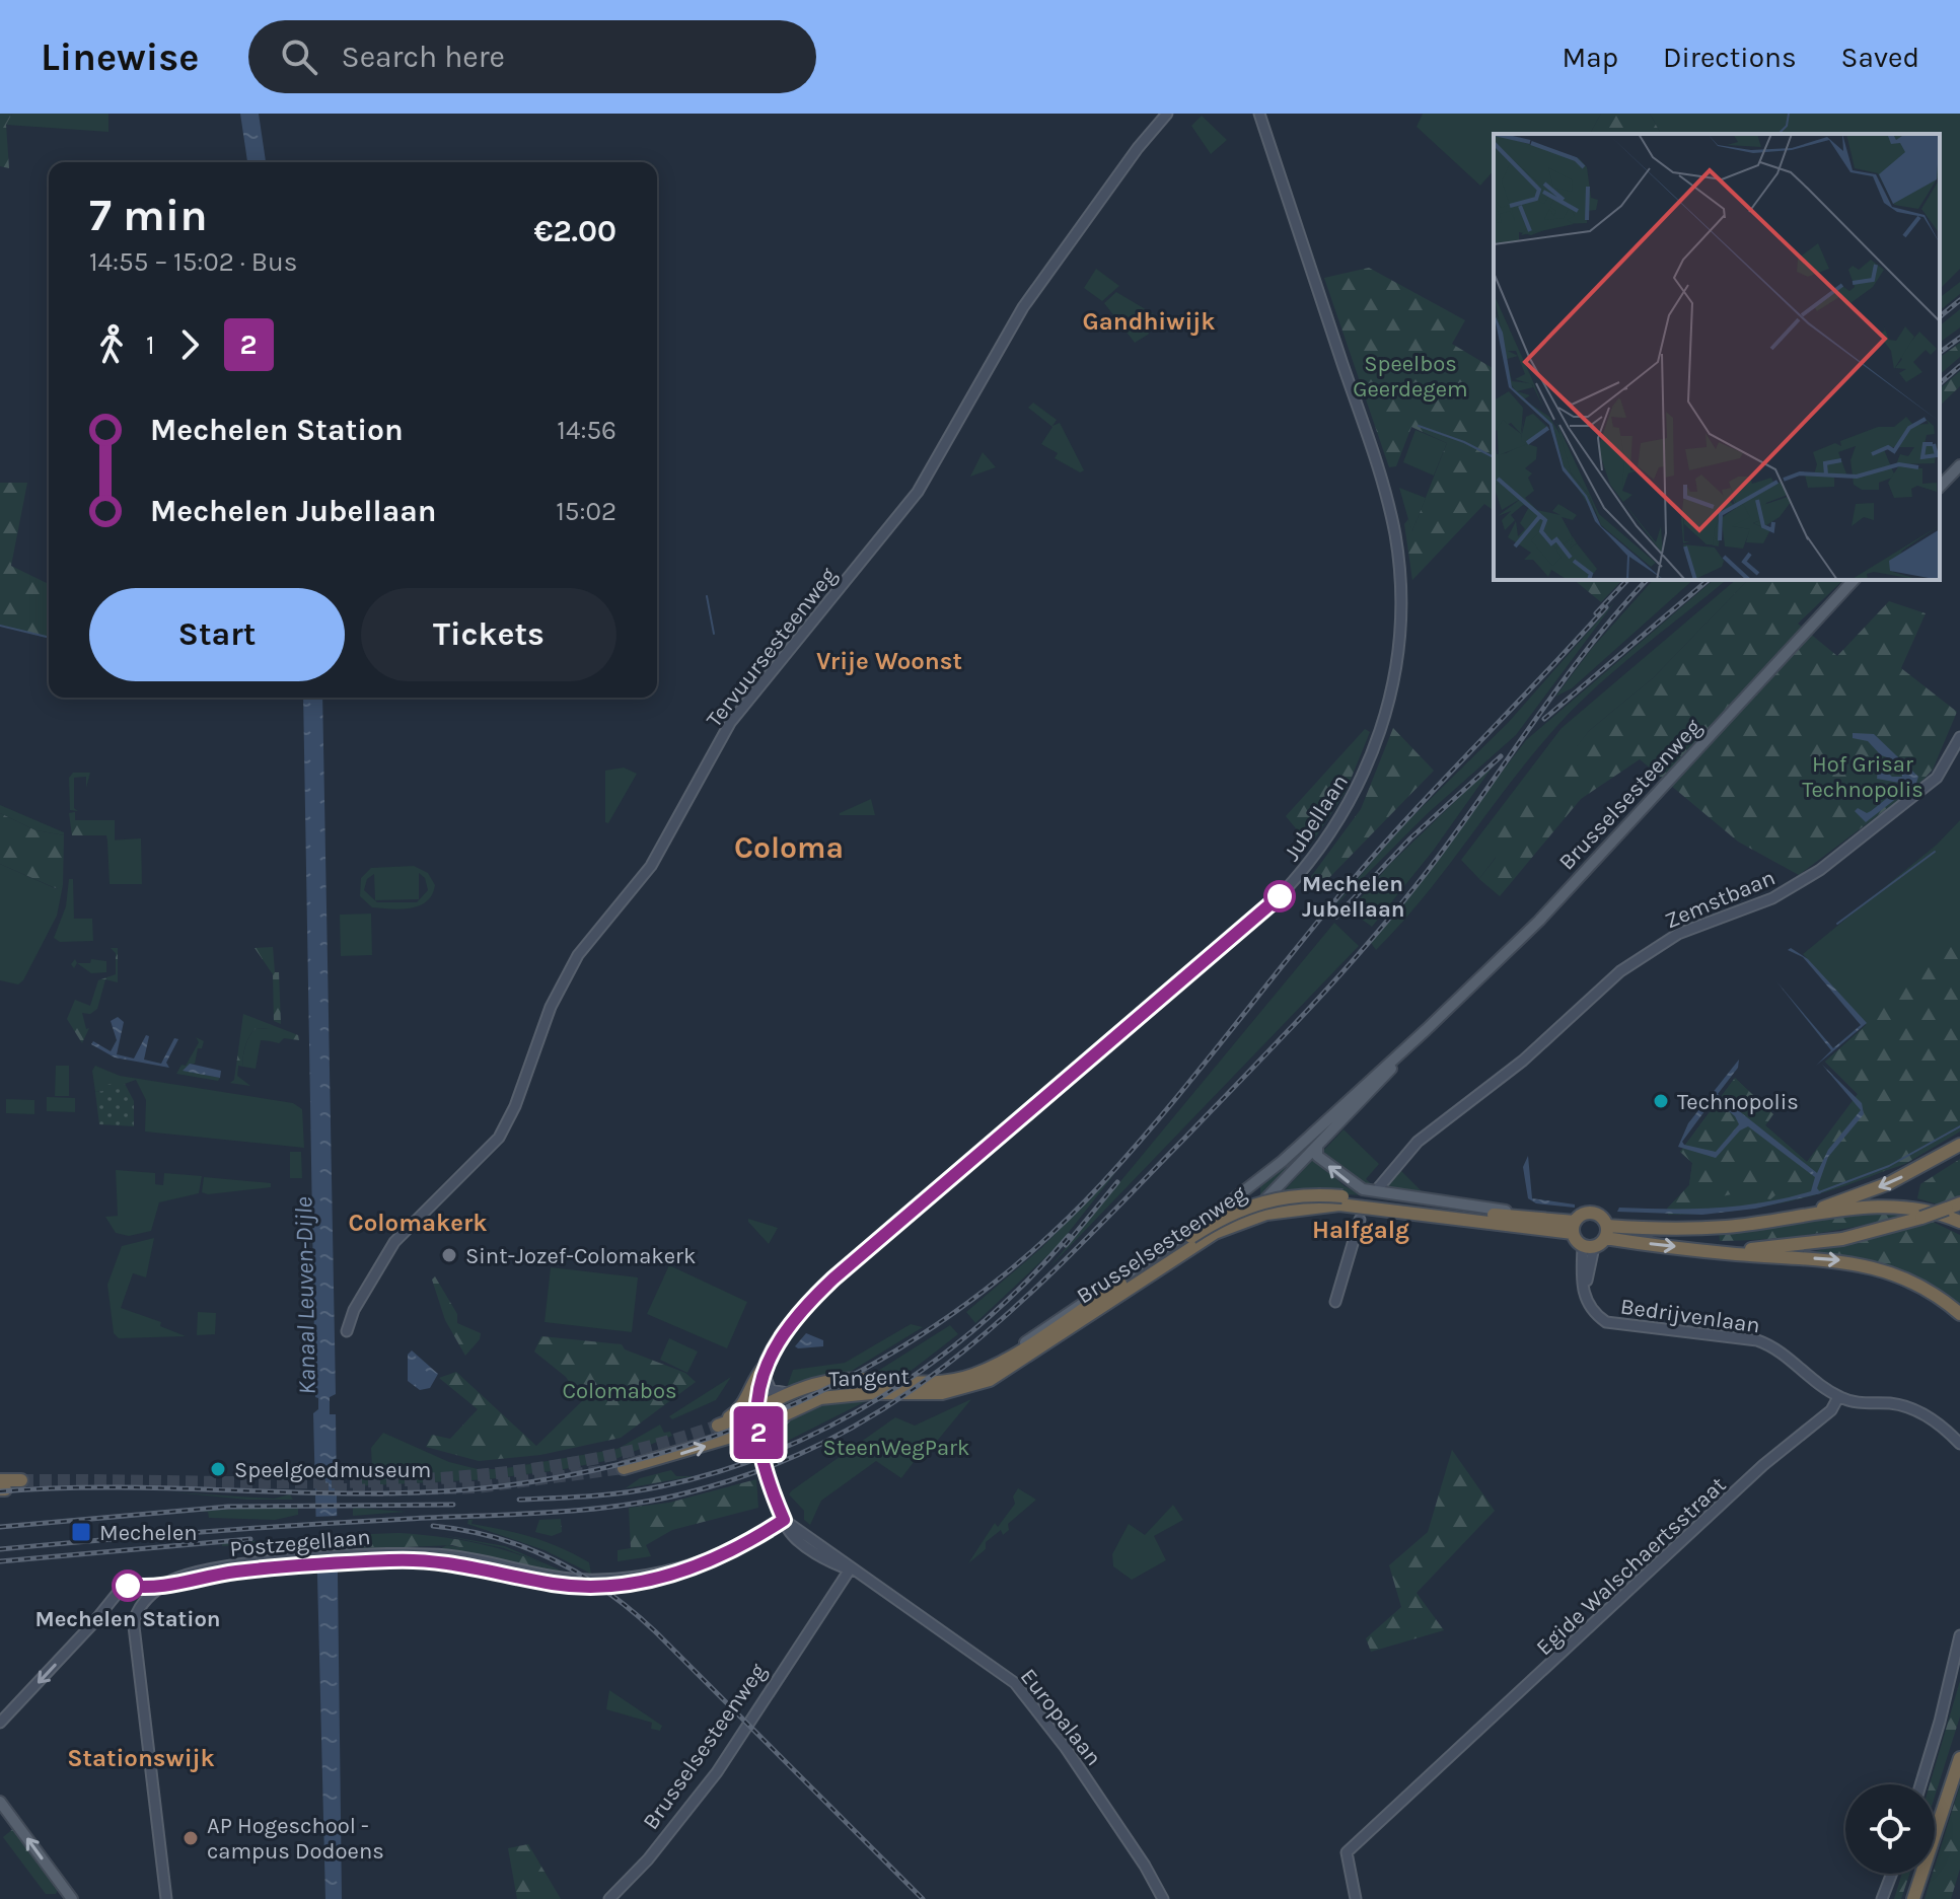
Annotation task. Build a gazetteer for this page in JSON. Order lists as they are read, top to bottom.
{
  "streets": {
    "highway": ["Brusselsesteenweg", "Tangent"],
    "street": [
      "Tervuursesteenweg",
      "Jubellaan",
      "Zemstbaan",
      "Bedrijvenlaan",
      "Postzegellaan",
      "Egide Walschaertsstraat",
      "Europalaan"
    ]
  },
  "crossings": [
    ["Brusselsesteenweg", "Tangent"],
    ["Brusselsesteenweg", "Europalaan"],
    ["Jubellaan", "Tangent"],
    ["Jubellaan", "Postzegellaan"],
    ["Jubellaan", "Europalaan"],
    ["Bedrijvenlaan", "Egide Walschaertsstraat"],
    ["Postzegellaan", "Europalaan"]
  ],
  "districts": [
    "Gandhiwijk",
    "Vrije Woonst",
    "Coloma",
    "Colomakerk",
    "Halfgalg",
    "Stationswijk"
  ],
  "water": ["Kanaal Leuven-Dijle"],
  "parks": [
    "Speelbos Geerdegem",
    "Hof Grisar Technopolis",
    "Colomabos",
    "SteenWegPark"
  ],
  "places": {
    "other": [
      "Mechelen Jubellaan",
      "Technopolis",
      "Sint-Jozef-Colomakerk",
      "Speelgoedmuseum",
      "Mechelen Station",
      "AP Hogeschool - campus Dodoens"
    ],
    "transit": ["Mechelen"]
  },
  "lines": ["bus line 2"],
  "page": {
    "header": "Linewise",
    "search": "Search here",
    "nav": ["Map", "Directions", "Saved"],
    "on_map": "2",
    "heading": ["7 min", "14:55 – 15:02 · Bus", "€2.00"],
    "legs": ["1", "2"],
    "list": [
      {
        "name": "Mechelen Station",
        "value": "14:56"
      },
      {
        "name": "Mechelen Jubellaan",
        "value": "15:02"
      }
    ],
    "buttons": ["Start", "Tickets"]
  }
}
